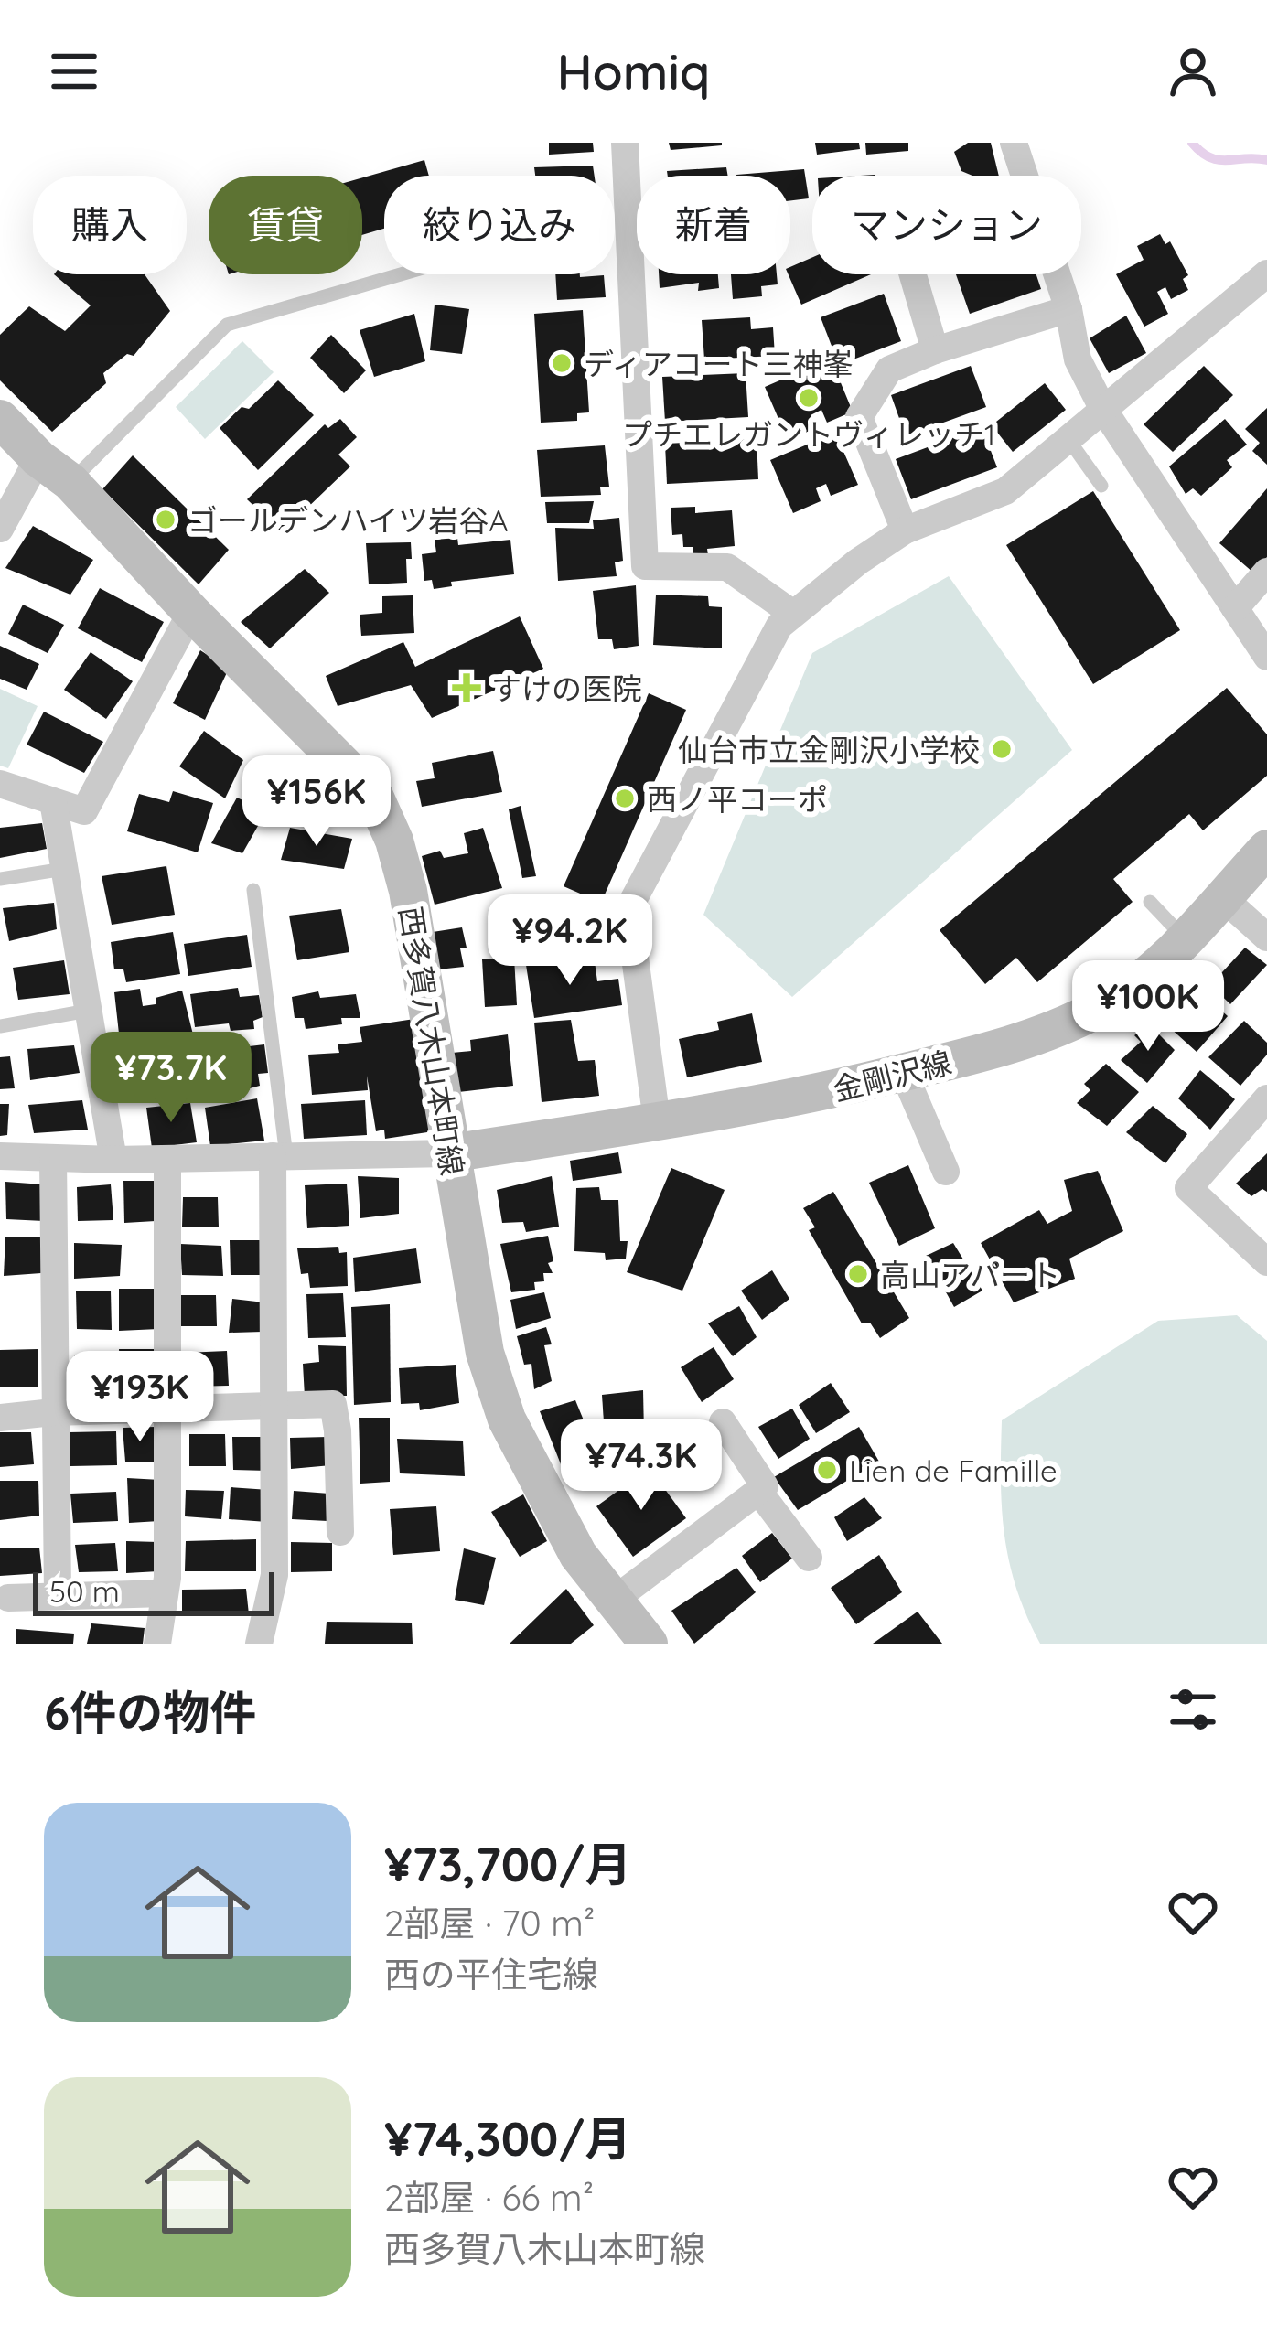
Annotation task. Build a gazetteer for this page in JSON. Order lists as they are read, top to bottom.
{
  "streets": {
    "street": ["西多賀八木山本町線", "金剛沢線"]
  },
  "crossings": [
    ["西多賀八木山本町線", "金剛沢線"]
  ],
  "places": {
    "other": [
      "ディアコート三神峯",
      "プチエレガントヴィレッチ1",
      "ゴールデンハイツ岩谷A",
      "仙台市立金剛沢小学校",
      "西ノ平コーポ",
      "高山アパート",
      "Lien de Famille"
    ],
    "health": ["すけの医院"]
  },
  "scale_bar": "50 m",
  "page": {
    "header": "Homiq",
    "chip": [
      "購入",
      "賃貸",
      "絞り込み",
      "新着",
      "マンション"
    ],
    "price": [
      "¥156K",
      "¥94.2K",
      "¥100K",
      "¥73.7K",
      "¥193K",
      "¥74.3K"
    ],
    "scale": "50 m",
    "heading": "6件の物件",
    "list": [
      {
        "name": "¥73,700/月",
        "note": "2部屋 · 70 m² · 西の平住宅線"
      },
      {
        "name": "¥74,300/月",
        "note": "2部屋 · 66 m² · 西多賀八木山本町線"
      }
    ]
  }
}
